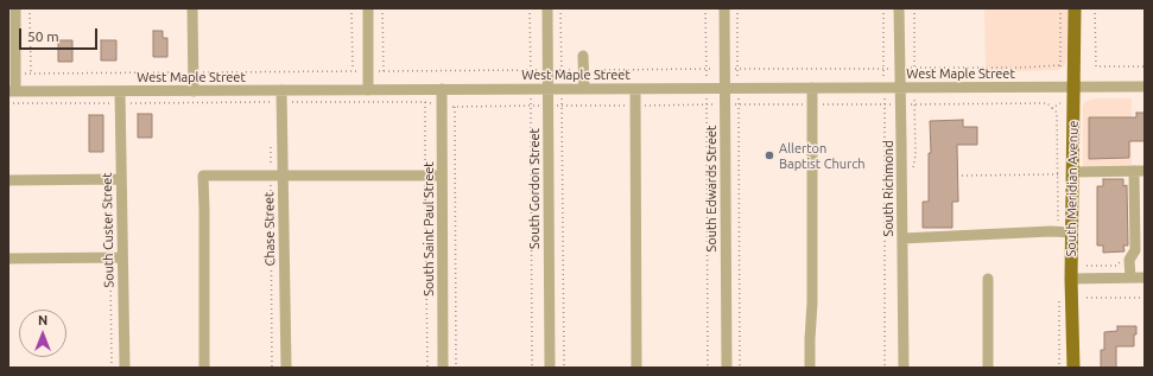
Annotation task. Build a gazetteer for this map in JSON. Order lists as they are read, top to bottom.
{
  "streets": {
    "main road": ["South Meridian Avenue"],
    "street": [
      "West Maple Street",
      "South Gordon Street",
      "South Edwards Street",
      "South Richmond",
      "Chase Street",
      "South Saint Paul Street",
      "South Custer Street"
    ]
  },
  "crossings": [
    ["West Maple Street", "South Gordon Street"],
    ["West Maple Street", "South Edwards Street"],
    ["West Maple Street", "South Richmond"],
    ["West Maple Street", "South Meridian Avenue"],
    ["West Maple Street", "Chase Street"],
    ["West Maple Street", "South Saint Paul Street"],
    ["West Maple Street", "South Custer Street"]
  ],
  "places": ["Allerton Baptist Church"],
  "scale_bar": "50 m",
  "north": "top"
}
